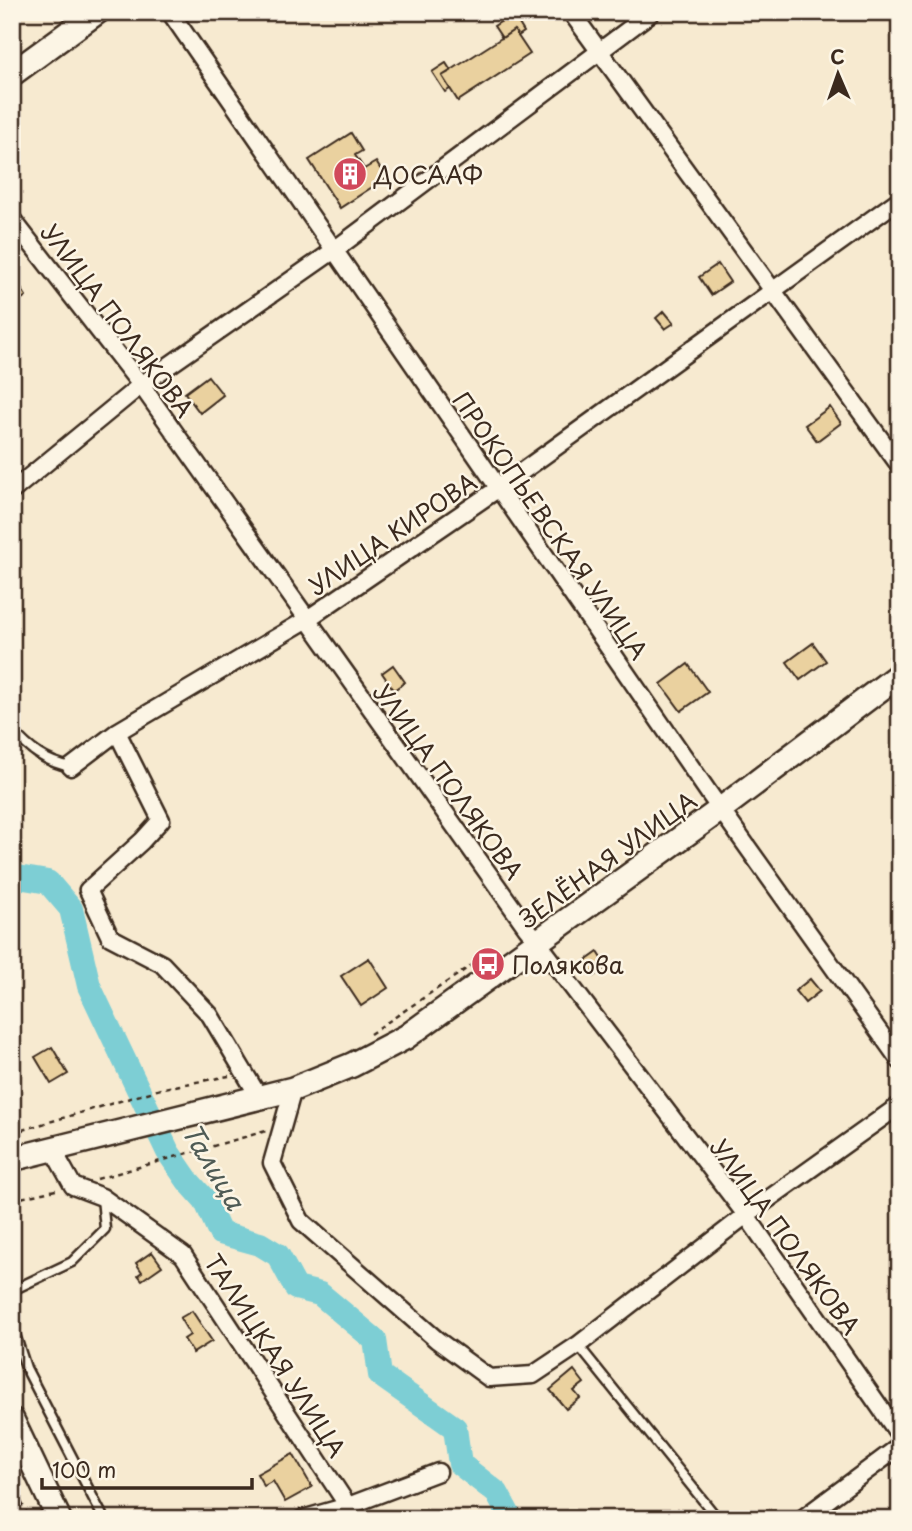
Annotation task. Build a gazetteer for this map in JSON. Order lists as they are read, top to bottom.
{
  "streets": {
    "main road": ["ЗЕЛЁНАЯ УЛИЦА"],
    "street": [
      "УЛИЦА ПОЛЯКОВА",
      "ПРОКОПЬЕВСКАЯ УЛИЦА",
      "УЛИЦА КИРОВА",
      "ТАЛИЦКАЯ УЛИЦА"
    ]
  },
  "crossings": [
    ["УЛИЦА ПОЛЯКОВА", "УЛИЦА КИРОВА"],
    ["УЛИЦА ПОЛЯКОВА", "ЗЕЛЁНАЯ УЛИЦА"],
    ["ПРОКОПЬЕВСКАЯ УЛИЦА", "УЛИЦА КИРОВА"],
    ["ПРОКОПЬЕВСКАЯ УЛИЦА", "ЗЕЛЁНАЯ УЛИЦА"]
  ],
  "water": ["Талица"],
  "places": {
    "building": ["ДОСААФ"],
    "bus stop": ["Полякова"]
  },
  "scale_bar": "100 m",
  "north": "top"
}
